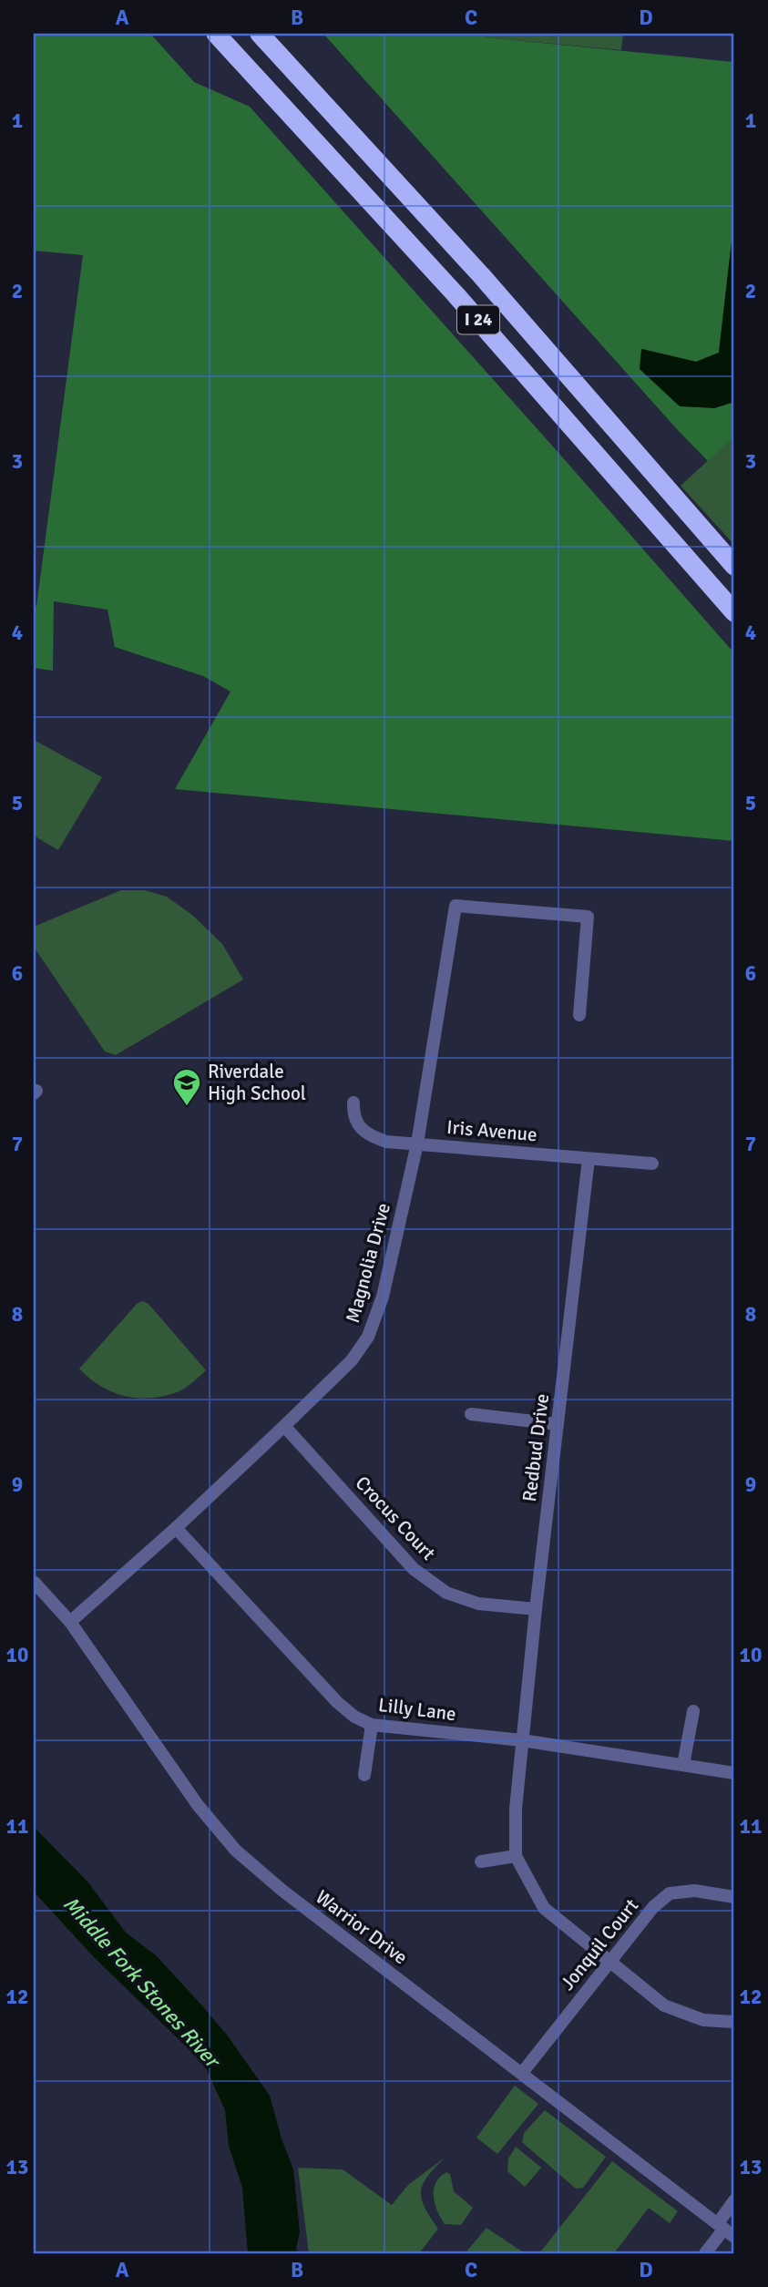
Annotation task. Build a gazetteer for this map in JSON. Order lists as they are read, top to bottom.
{
  "streets": {
    "highway": ["I 24"],
    "street": [
      "Iris Avenue",
      "Magnolia Drive",
      "Redbud Drive",
      "Crocus Court",
      "Lilly Lane",
      "Warrior Drive",
      "Jonquil Court"
    ]
  },
  "crossings": [
    ["Iris Avenue", "Magnolia Drive"],
    ["Iris Avenue", "Redbud Drive"],
    ["Magnolia Drive", "Crocus Court"],
    ["Magnolia Drive", "Lilly Lane"],
    ["Magnolia Drive", "Warrior Drive"],
    ["Redbud Drive", "Crocus Court"],
    ["Redbud Drive", "Lilly Lane"],
    ["Warrior Drive", "Jonquil Court"]
  ],
  "water": ["Middle Fork Stones River"],
  "places": {
    "school or university": ["Riverdale High School"]
  },
  "grid": {
    "columns": [
      "A",
      "B",
      "C",
      "D"
    ],
    "rows": [
      "1",
      "2",
      "3",
      "4",
      "5",
      "6",
      "7",
      "8",
      "9",
      "10",
      "11",
      "12",
      "13"
    ]
  }
}
